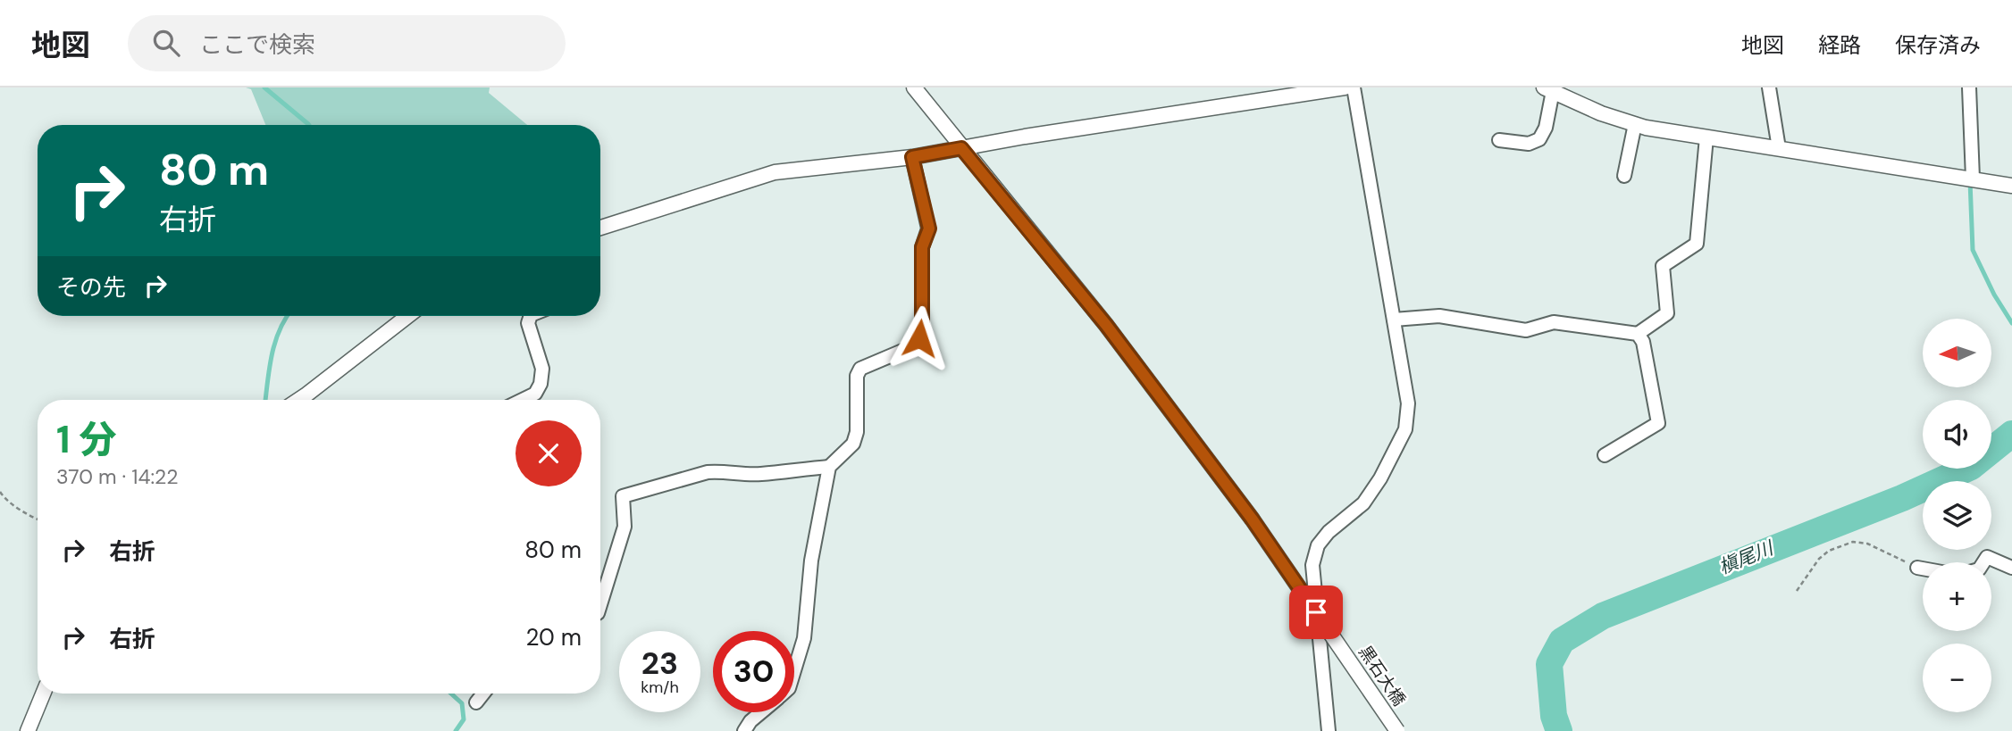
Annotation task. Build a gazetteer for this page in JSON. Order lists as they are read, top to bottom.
{
  "streets": {
    "street": ["黒石大橋"]
  },
  "water": ["槇尾川"],
  "north": "left",
  "page": {
    "header": "地図",
    "search": "ここで検索",
    "nav": ["地図", "経路", "保存済み"],
    "turn": ["80 m", "右折"],
    "then": "その先",
    "map_buttons": ["+", "−"],
    "heading": ["1 分", "370 m · 14:22"],
    "list": [
      {
        "name": "右折",
        "value": "80 m"
      },
      {
        "name": "右折",
        "value": "20 m"
      }
    ],
    "speed": "23 km/h",
    "limit": "30"
  }
}
